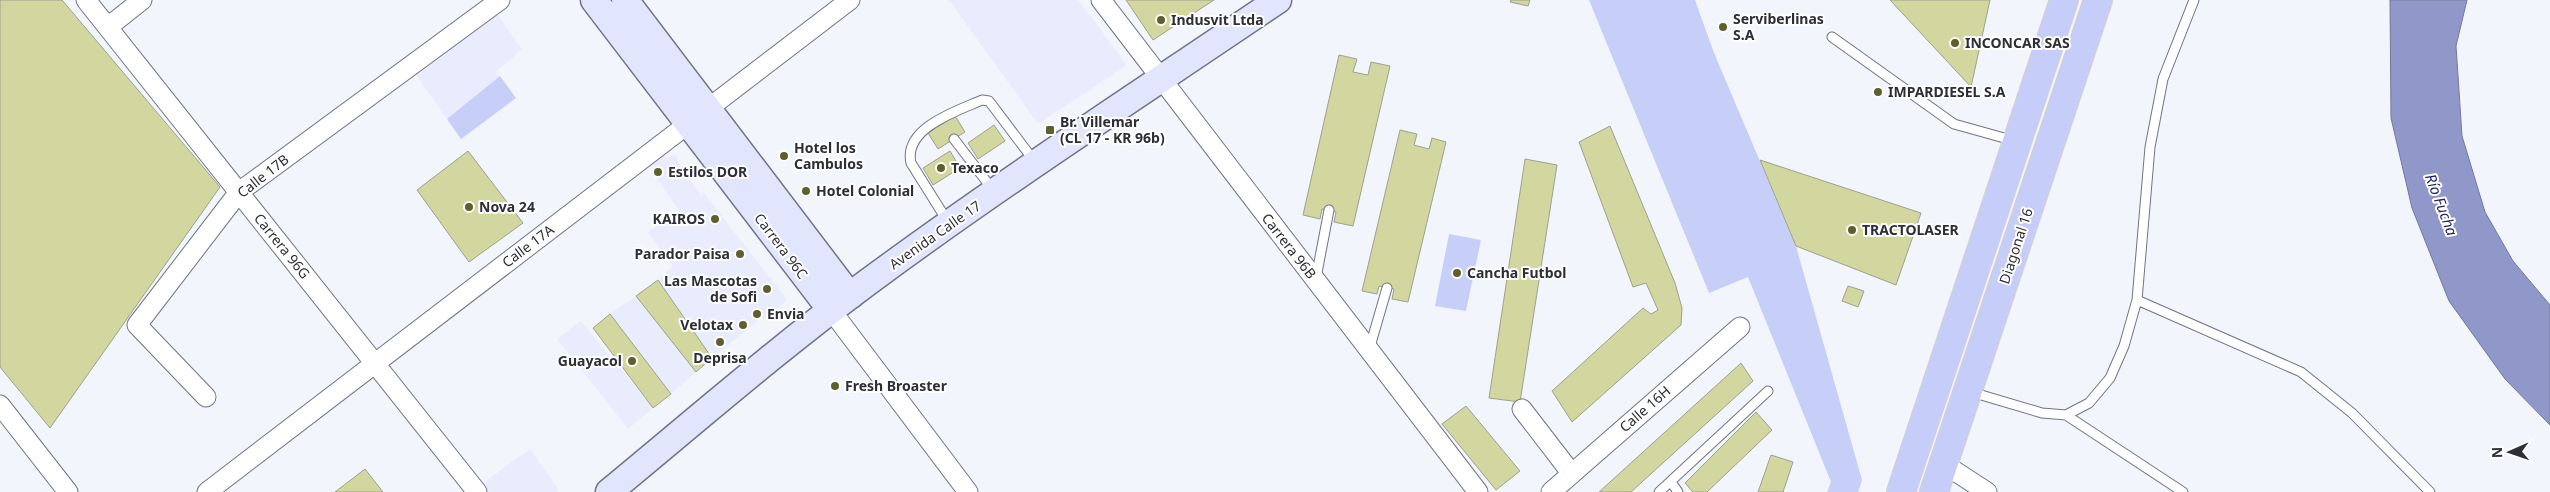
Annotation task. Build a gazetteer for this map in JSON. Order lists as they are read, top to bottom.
{
  "streets": {
    "main road": ["Avenida Calle 17", "Carrera 96C", "Diagonal 16"],
    "street": [
      "Calle 17B",
      "Carrera 96G",
      "Calle 17A",
      "Carrera 96B",
      "Calle 16H"
    ]
  },
  "crossings": [
    ["Calle 17B", "Carrera 96G"],
    ["Avenida Calle 17", "Carrera 96C"],
    ["Avenida Calle 17", "Carrera 96B"],
    ["Carrera 96G", "Calle 17A"],
    ["Calle 17A", "Carrera 96C"]
  ],
  "water": ["Río Fucha"],
  "places": {
    "other": [
      "Indusvit Ltda",
      "Serviberlinas S.A",
      "INCONCAR SAS",
      "IMPARDIESEL S.A",
      "Hotel los Cambulos",
      "Texaco",
      "Estilos DOR",
      "Hotel Colonial",
      "Nova 24",
      "KAIROS",
      "TRACTOLASER",
      "Parador Paisa",
      "Cancha Futbol",
      "Las Mascotas de Sofi",
      "Envia",
      "Velotax",
      "Deprisa",
      "Guayacol",
      "Fresh Broaster"
    ],
    "transit": ["Br. Villemar (CL 17 - KR 96b)"]
  },
  "north": "left"
}
